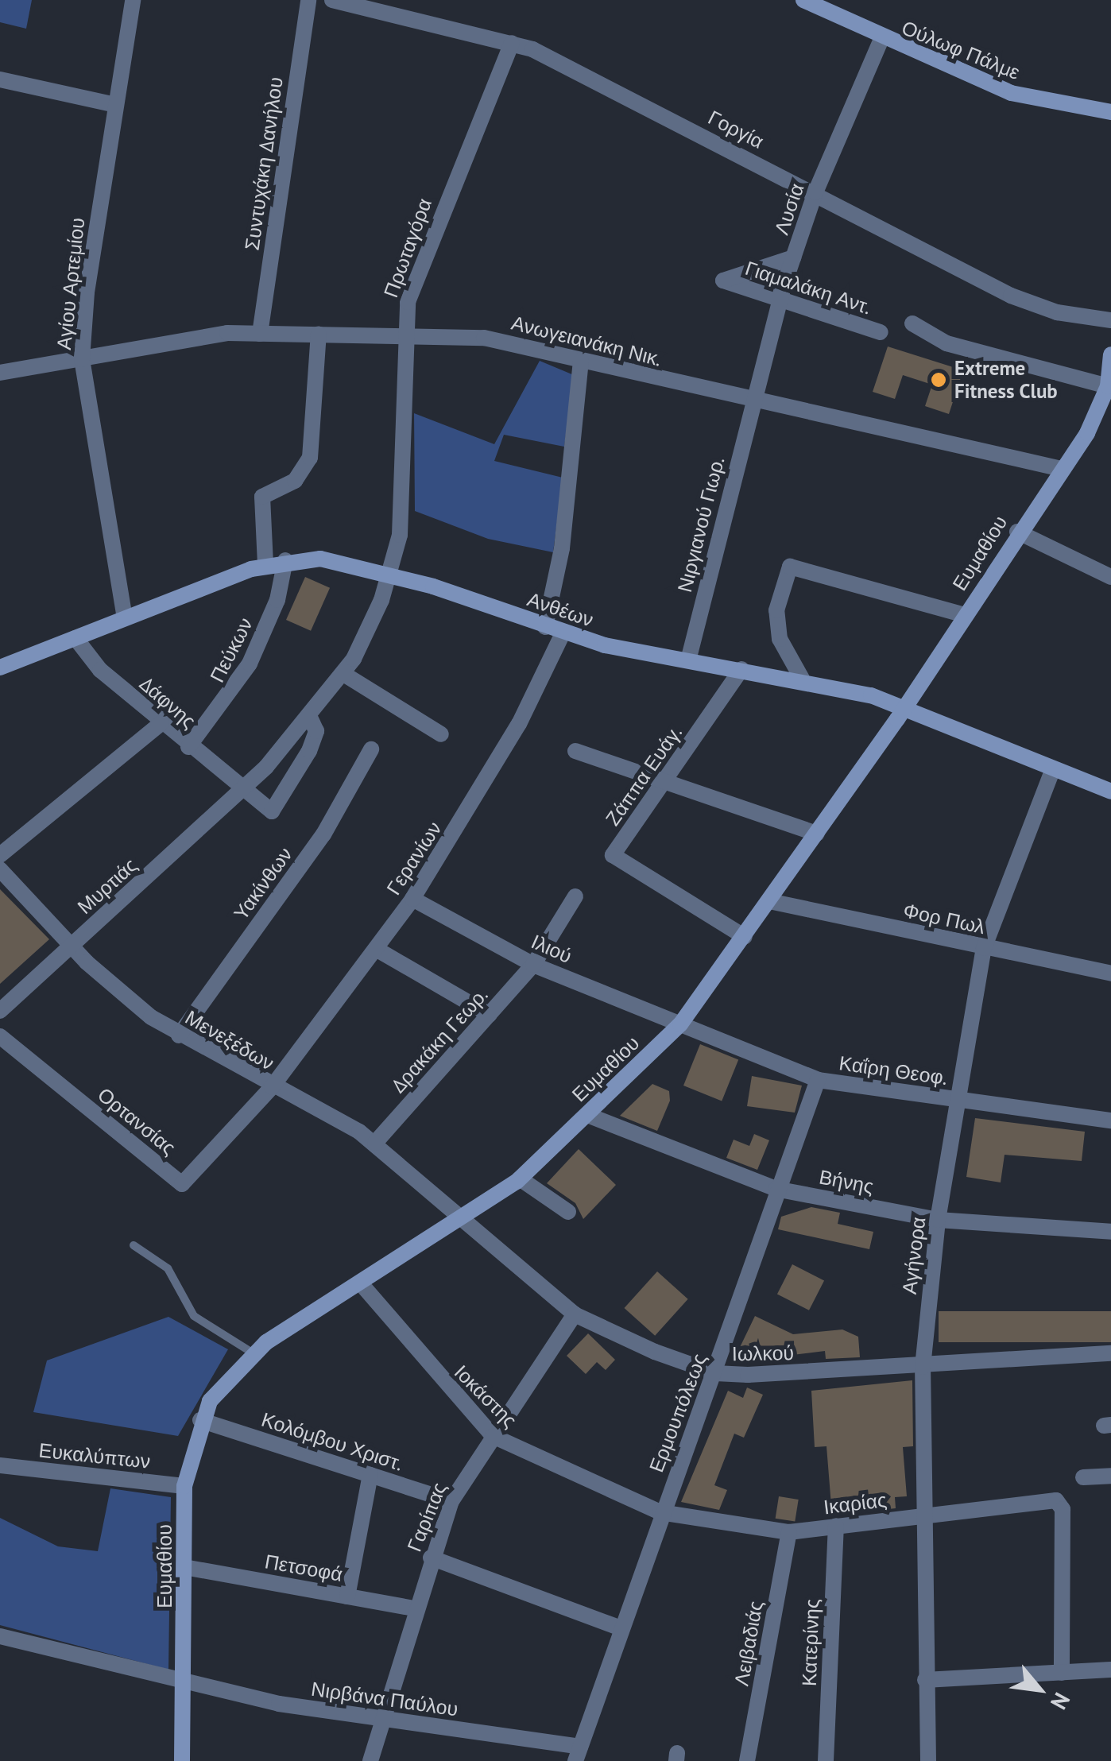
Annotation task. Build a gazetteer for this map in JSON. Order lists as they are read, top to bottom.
{
  "streets": {
    "street": [
      "Ούλωφ Πάλμε",
      "Γοργία",
      "Συντυχάκη Δανήλου",
      "Λυσία",
      "Πρωταγόρα",
      "Αγίου Αρτεμίου",
      "Γιαμαλάκη Αντ.",
      "Ανωγειανάκη Νικ.",
      "Νιργιανού Γιωρ.",
      "Ευμαθίου",
      "Ανθέων",
      "Πεύκων",
      "Δάφνης",
      "Ζάππα Ευάγ.",
      "Γερανίων",
      "Υακίνθων",
      "Μυρτιάς",
      "Φορ Πωλ",
      "Ιλιού",
      "Μενεξέδων",
      "Δρακάκη Γεωρ.",
      "Καΐρη Θεοφ.",
      "Ορτανσίας",
      "Βήνης",
      "Αγήνορα",
      "Ιωλκού",
      "Ιοκάστης",
      "Ερμουπόλεως",
      "Κολόμβου Χριστ.",
      "Ευκαλύπτων",
      "Ικαρίας",
      "Γαρίπας",
      "Πετσοφά",
      "Κατερίνης",
      "Λειβαδιάς",
      "Νιρβάνα Παύλου"
    ]
  },
  "crossings": [
    ["Ούλωφ Πάλμε", "Λυσία"],
    ["Γοργία", "Λυσία"],
    ["Γοργία", "Πρωταγόρα"],
    ["Συντυχάκη Δανήλου", "Ανωγειανάκη Νικ."],
    ["Λυσία", "Γιαμαλάκη Αντ."],
    ["Λυσία", "Ανωγειανάκη Νικ."],
    ["Λυσία", "Νιργιανού Γιωρ."],
    ["Πρωταγόρα", "Ανωγειανάκη Νικ."],
    ["Πρωταγόρα", "Ανθέων"],
    ["Πρωταγόρα", "Μυρτιάς"],
    ["Αγίου Αρτεμίου", "Ανωγειανάκη Νικ."],
    ["Αγίου Αρτεμίου", "Ανθέων"],
    ["Ανωγειανάκη Νικ.", "Νιργιανού Γιωρ."],
    ["Ανωγειανάκη Νικ.", "Ευμαθίου"],
    ["Νιργιανού Γιωρ.", "Ανθέων"],
    ["Ευμαθίου", "Ανθέων"],
    ["Ευμαθίου", "Ζάππα Ευάγ."],
    ["Ευμαθίου", "Φορ Πωλ"],
    ["Ευμαθίου", "Ιλιού"],
    ["Ευμαθίου", "Μενεξέδων"],
    ["Ευμαθίου", "Καΐρη Θεοφ."],
    ["Ευμαθίου", "Βήνης"],
    ["Ευμαθίου", "Ιωλκού"],
    ["Ευμαθίου", "Ιοκάστης"],
    ["Ευμαθίου", "Κολόμβου Χριστ."],
    ["Ευμαθίου", "Ευκαλύπτων"],
    ["Ευμαθίου", "Πετσοφά"],
    ["Ευμαθίου", "Νιρβάνα Παύλου"],
    ["Ανθέων", "Πεύκων"],
    ["Ανθέων", "Δάφνης"],
    ["Ανθέων", "Ζάππα Ευάγ."],
    ["Ανθέων", "Γερανίων"],
    ["Ανθέων", "Μυρτιάς"],
    ["Ανθέων", "Αγήνορα"],
    ["Πεύκων", "Δάφνης"],
    ["Δάφνης", "Μυρτιάς"],
    ["Γερανίων", "Ιλιού"],
    ["Γερανίων", "Μενεξέδων"],
    ["Γερανίων", "Ορτανσίας"],
    ["Υακίνθων", "Μενεξέδων"],
    ["Μυρτιάς", "Μενεξέδων"],
    ["Φορ Πωλ", "Αγήνορα"],
    ["Ιλιού", "Δρακάκη Γεωρ."],
    ["Ιλιού", "Καΐρη Θεοφ."],
    ["Μενεξέδων", "Δρακάκη Γεωρ."],
    ["Μενεξέδων", "Ορτανσίας"],
    ["Μενεξέδων", "Ιωλκού"],
    ["Καΐρη Θεοφ.", "Αγήνορα"],
    ["Καΐρη Θεοφ.", "Ερμουπόλεως"],
    ["Βήνης", "Αγήνορα"],
    ["Βήνης", "Ερμουπόλεως"],
    ["Αγήνορα", "Ιωλκού"],
    ["Αγήνορα", "Ικαρίας"],
    ["Ιωλκού", "Ερμουπόλεως"],
    ["Ιωλκού", "Γαρίπας"],
    ["Ιοκάστης", "Ερμουπόλεως"],
    ["Ιοκάστης", "Ικαρίας"],
    ["Ιοκάστης", "Γαρίπας"],
    ["Ερμουπόλεως", "Ικαρίας"],
    ["Ερμουπόλεως", "Νιρβάνα Παύλου"],
    ["Κολόμβου Χριστ.", "Γαρίπας"],
    ["Ικαρίας", "Κατερίνης"],
    ["Ικαρίας", "Λειβαδιάς"],
    ["Γαρίπας", "Πετσοφά"],
    ["Γαρίπας", "Νιρβάνα Παύλου"]
  ],
  "places": ["Extreme Fitness Club"],
  "north": "bottom right"
}
